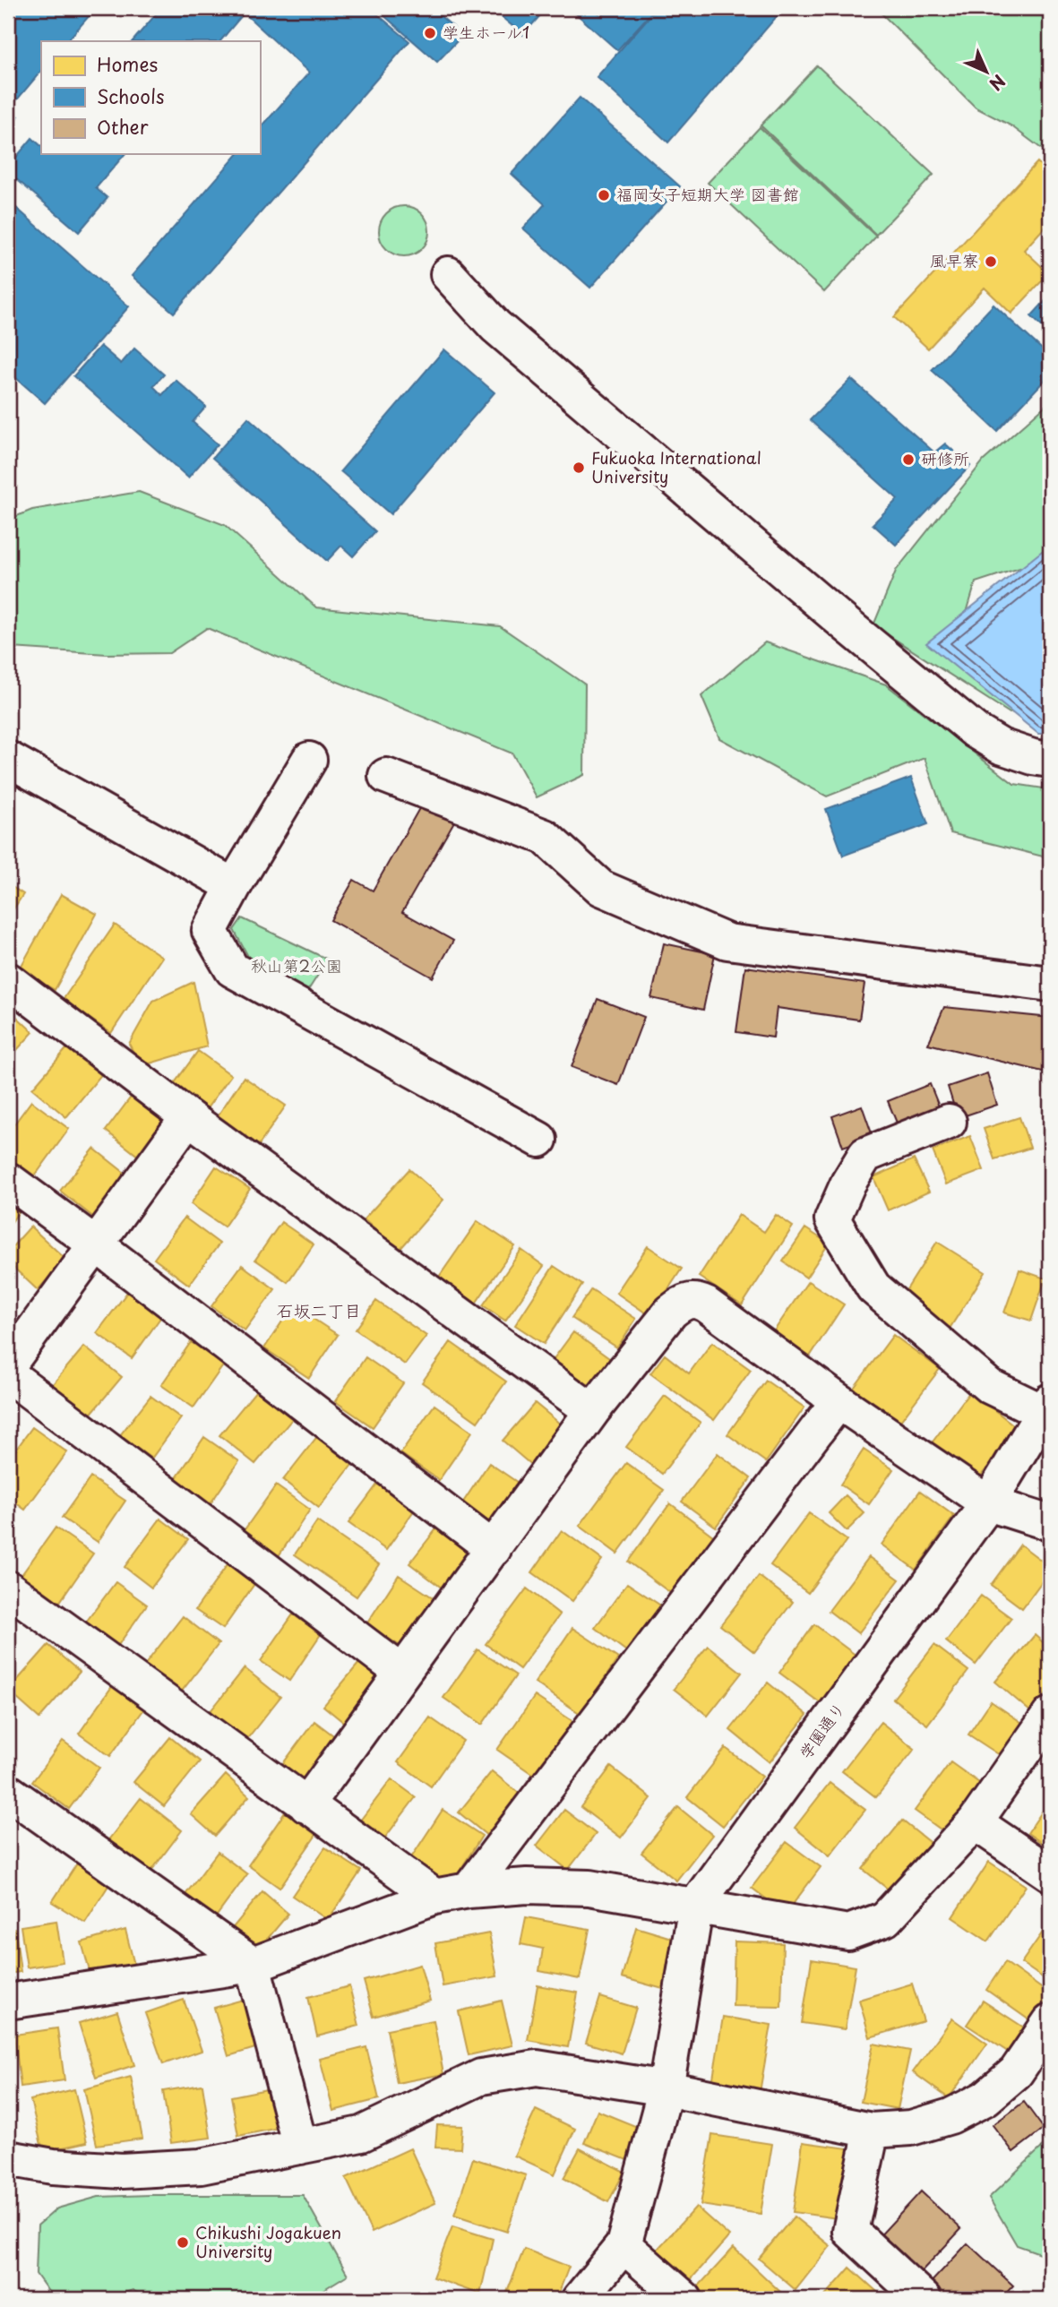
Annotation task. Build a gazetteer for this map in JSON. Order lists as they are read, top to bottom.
{
  "streets": {
    "street": ["学園通り"]
  },
  "districts": ["石坂二丁目"],
  "parks": ["秋山第2公園"],
  "places": [
    "学生ホール1",
    "福岡女子短期大学 図書館",
    "風早寮",
    "研修所",
    "Fukuoka International University",
    "Chikushi Jogakuen University"
  ],
  "legend": ["Homes", "Schools", "Other"],
  "north": "bottom right"
}
